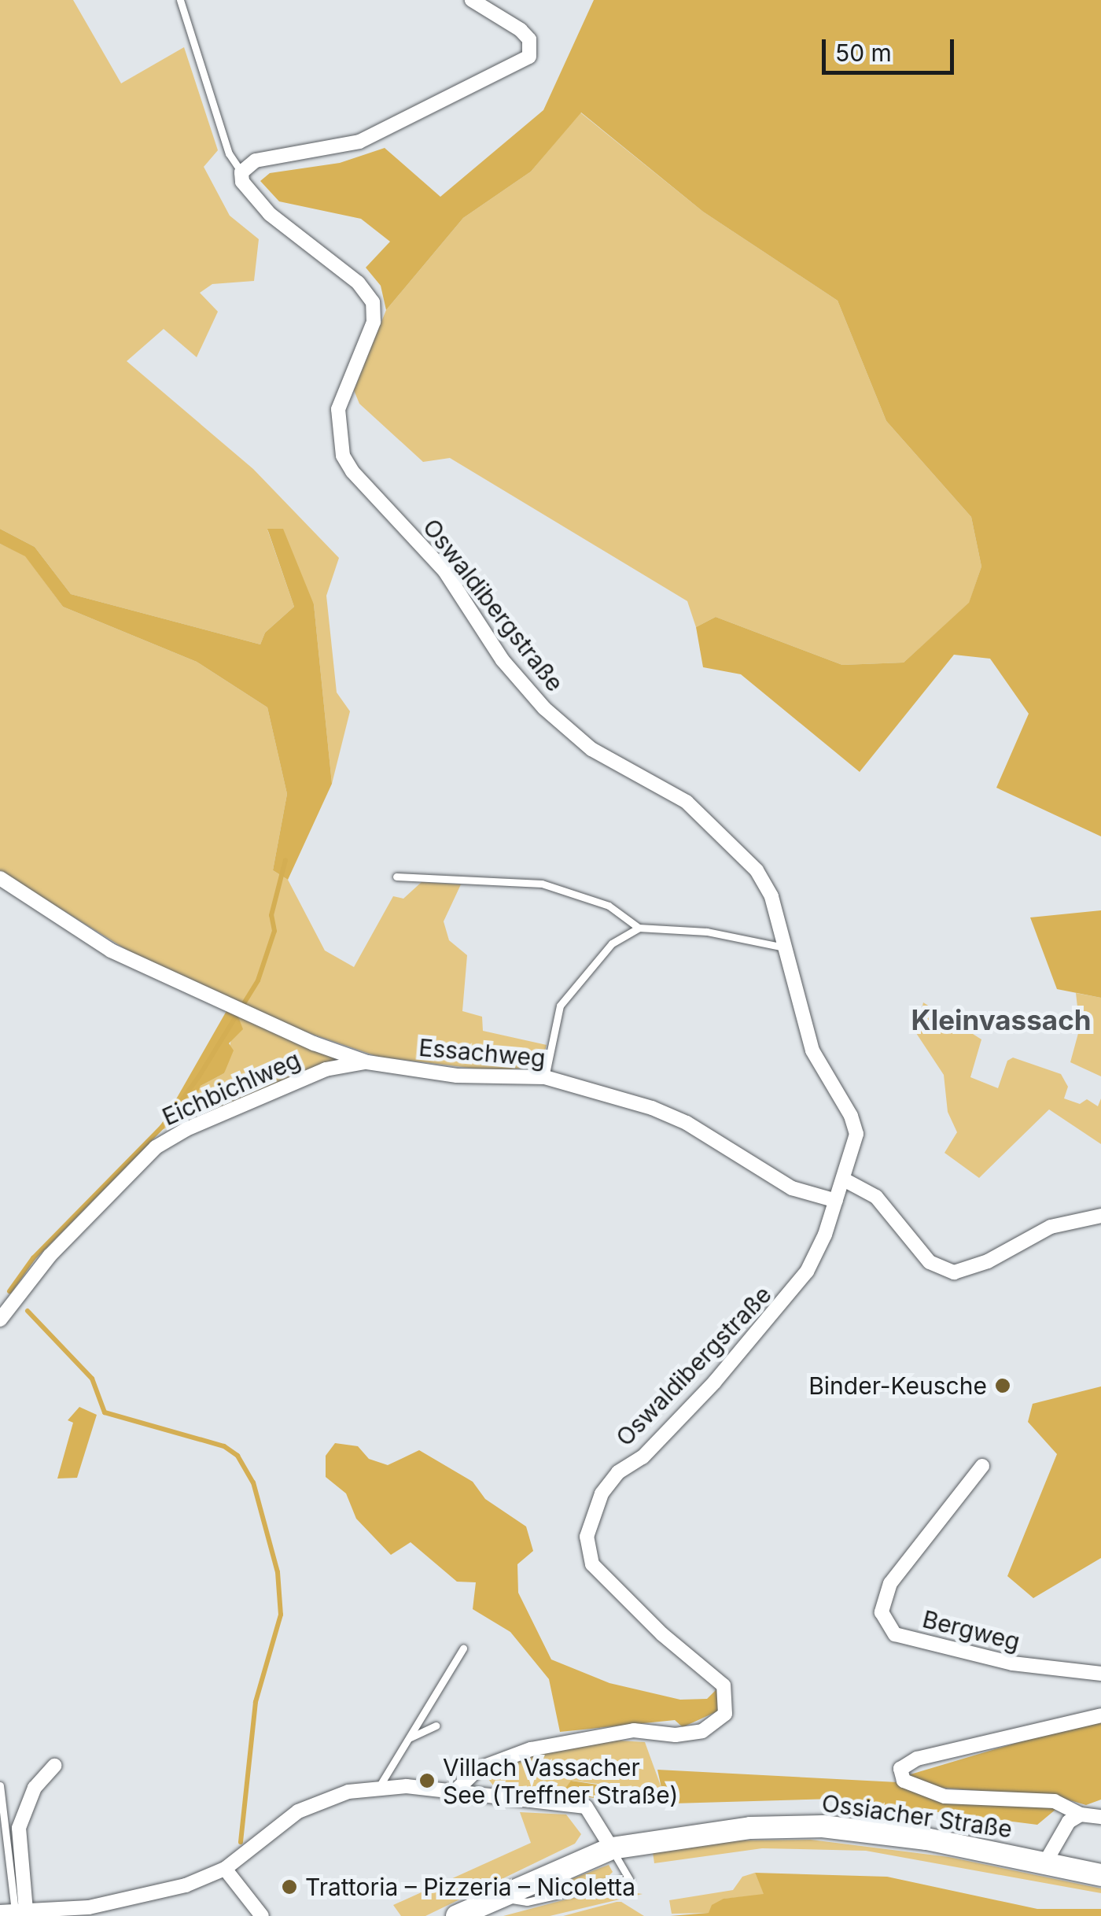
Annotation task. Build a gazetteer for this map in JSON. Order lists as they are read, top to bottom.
{
  "streets": {
    "main road": ["Ossiacher Straße"],
    "street": [
      "Oswaldibergstraße",
      "Essachweg",
      "Eichbichlweg",
      "Bergweg"
    ]
  },
  "crossings": [
    ["Oswaldibergstraße", "Essachweg"],
    ["Essachweg", "Eichbichlweg"]
  ],
  "districts": ["Kleinvassach"],
  "places": ["Binder-Keusche", "Villach Vassacher See (Treffner Straße)", "Trattoria – Pizzeria – Nicoletta"],
  "scale_bar": "50 m"
}
